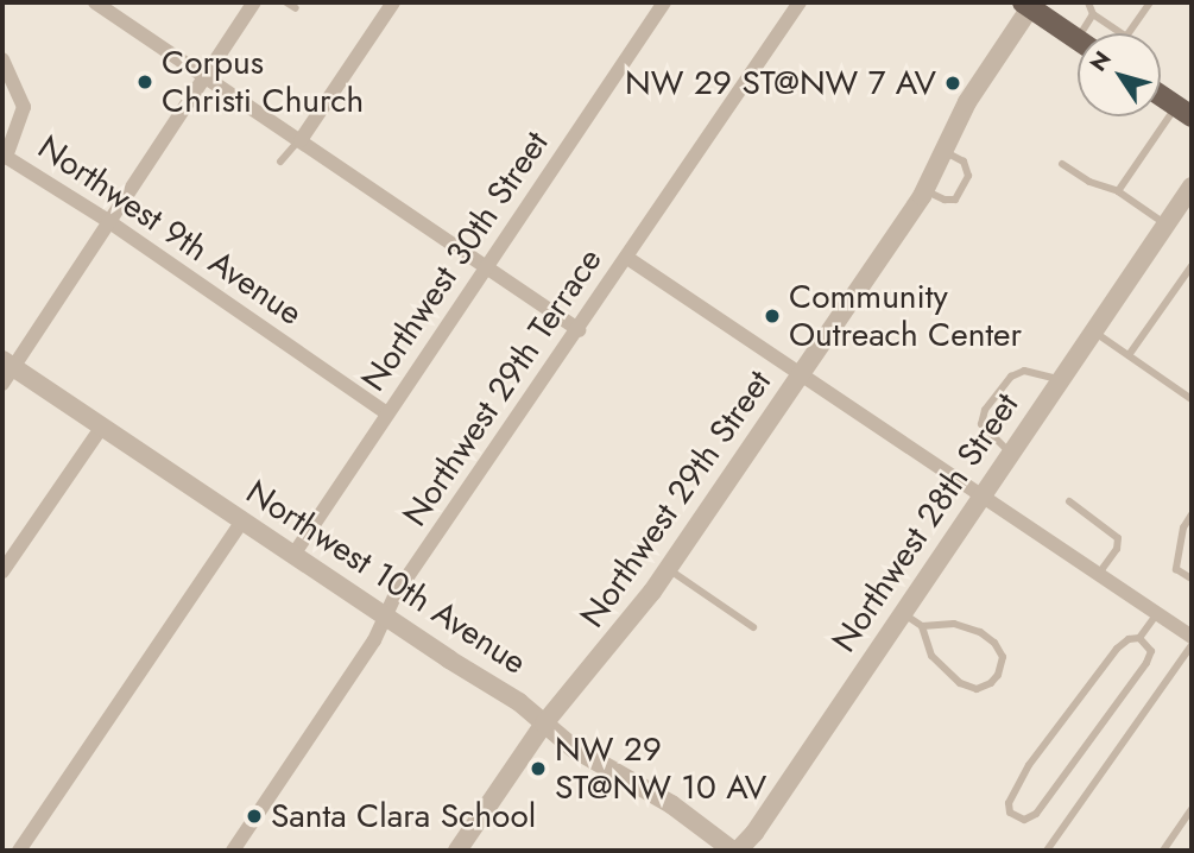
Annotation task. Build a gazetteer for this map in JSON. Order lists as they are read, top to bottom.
{
  "streets": {
    "street": [
      "Northwest 9th Avenue",
      "Northwest 30th Street",
      "Northwest 29th Terrace",
      "Northwest 29th Street",
      "Northwest 28th Street",
      "Northwest 10th Avenue"
    ]
  },
  "crossings": [
    ["Northwest 9th Avenue", "Northwest 30th Street"],
    ["Northwest 30th Street", "Northwest 10th Avenue"],
    ["Northwest 29th Terrace", "Northwest 10th Avenue"],
    ["Northwest 29th Street", "Northwest 10th Avenue"],
    ["Northwest 28th Street", "Northwest 10th Avenue"]
  ],
  "places": [
    "Corpus Christi Church",
    "NW 29 ST@NW 7 AV",
    "Community Outreach Center",
    "NW 29 ST@NW 10 AV",
    "Santa Clara School"
  ],
  "north": "top left"
}
